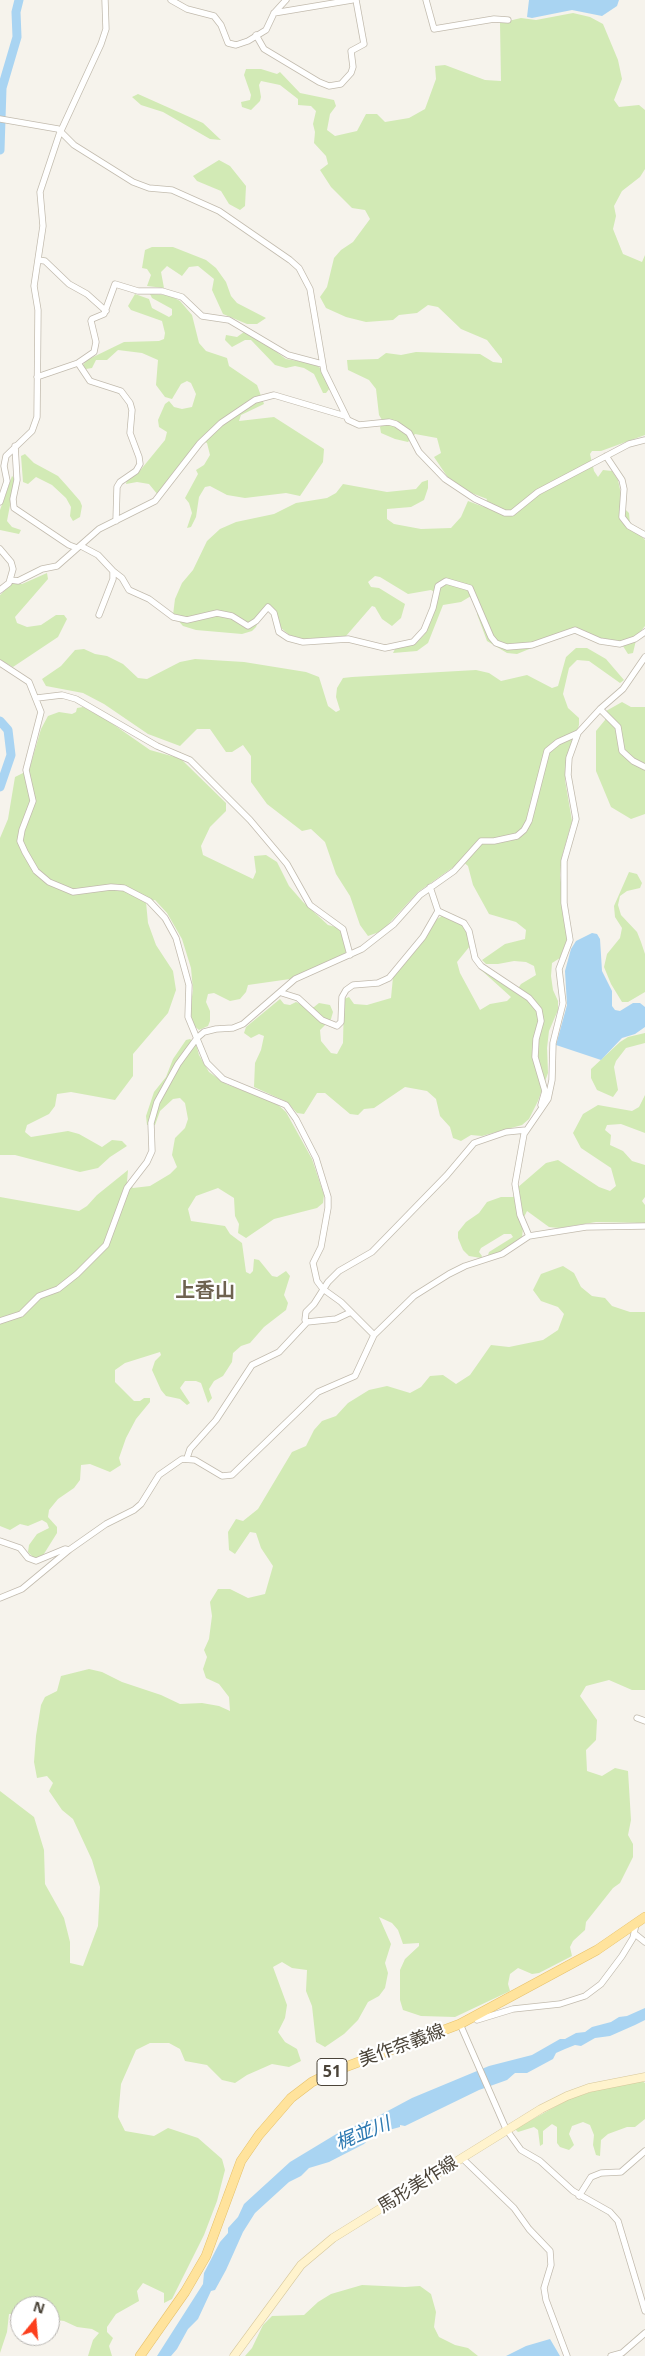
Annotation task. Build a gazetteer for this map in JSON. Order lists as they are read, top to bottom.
{
  "streets": {
    "main road": ["美作奈義線", "51", "馬形美作線"]
  },
  "districts": ["上香山"],
  "water": ["梶並川"],
  "north": "top"
}
